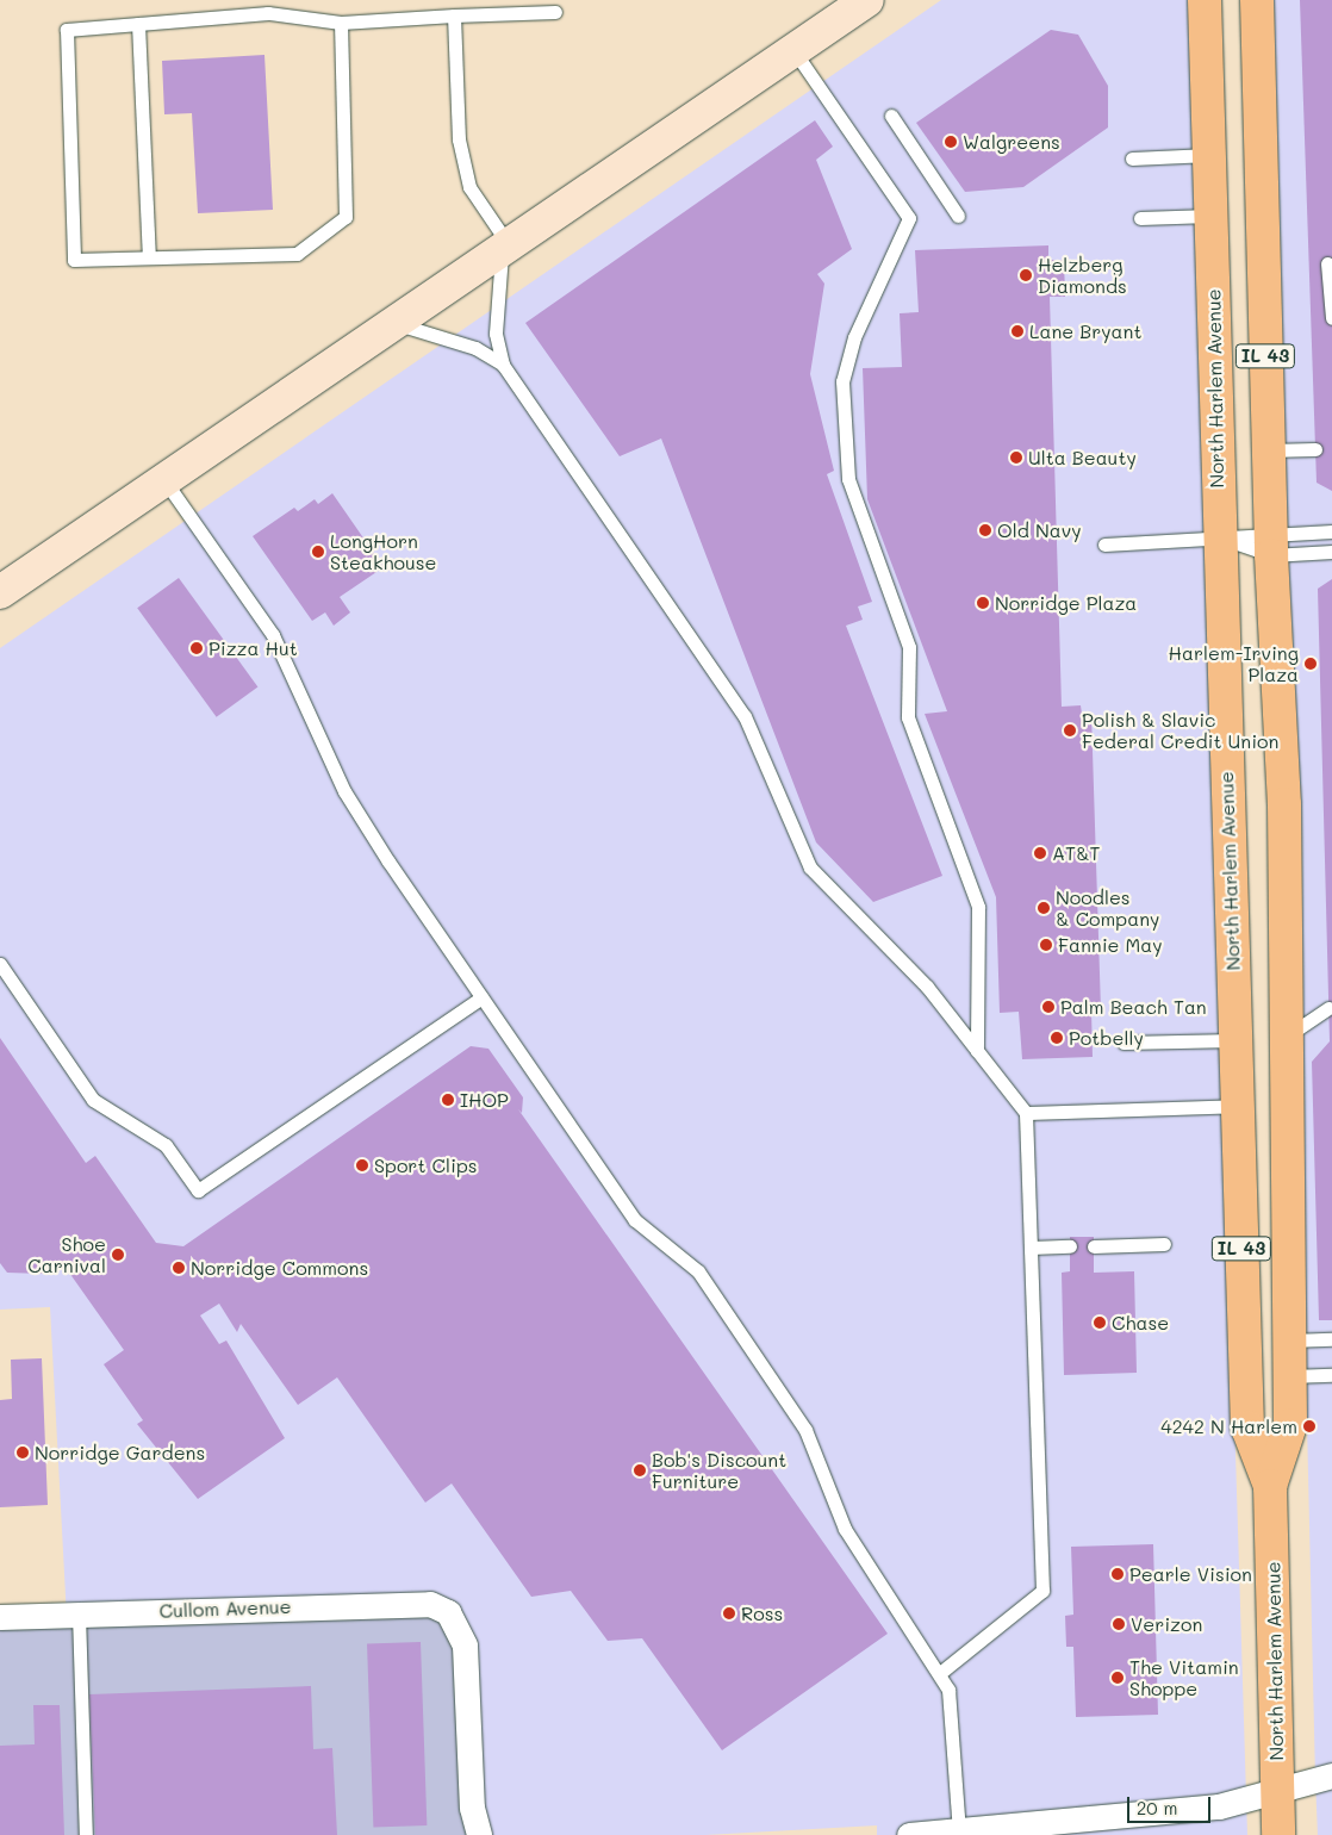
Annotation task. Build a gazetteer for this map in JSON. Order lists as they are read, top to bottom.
{
  "streets": {
    "main road": ["IL 43", "North Harlem Avenue"],
    "street": ["Cullom Avenue"]
  },
  "places": [
    "Walgreens",
    "Helzberg Diamonds",
    "Lane Bryant",
    "Ulta Beauty",
    "Old Navy",
    "LongHorn Steakhouse",
    "Norridge Plaza",
    "Pizza Hut",
    "Harlem-Irving Plaza",
    "Polish & Slavic Federal Credit Union",
    "AT&T",
    "Noodles & Company",
    "Fannie May",
    "Palm Beach Tan",
    "Potbelly",
    "IHOP",
    "Sport Clips",
    "Shoe Carnival",
    "Norridge Commons",
    "Chase",
    "4242 N Harlem",
    "Norridge Gardens",
    "Bob's Discount Furniture",
    "Pearle Vision",
    "Ross",
    "Verizon",
    "The Vitamin Shoppe"
  ],
  "scale_bar": "20 m"
}
